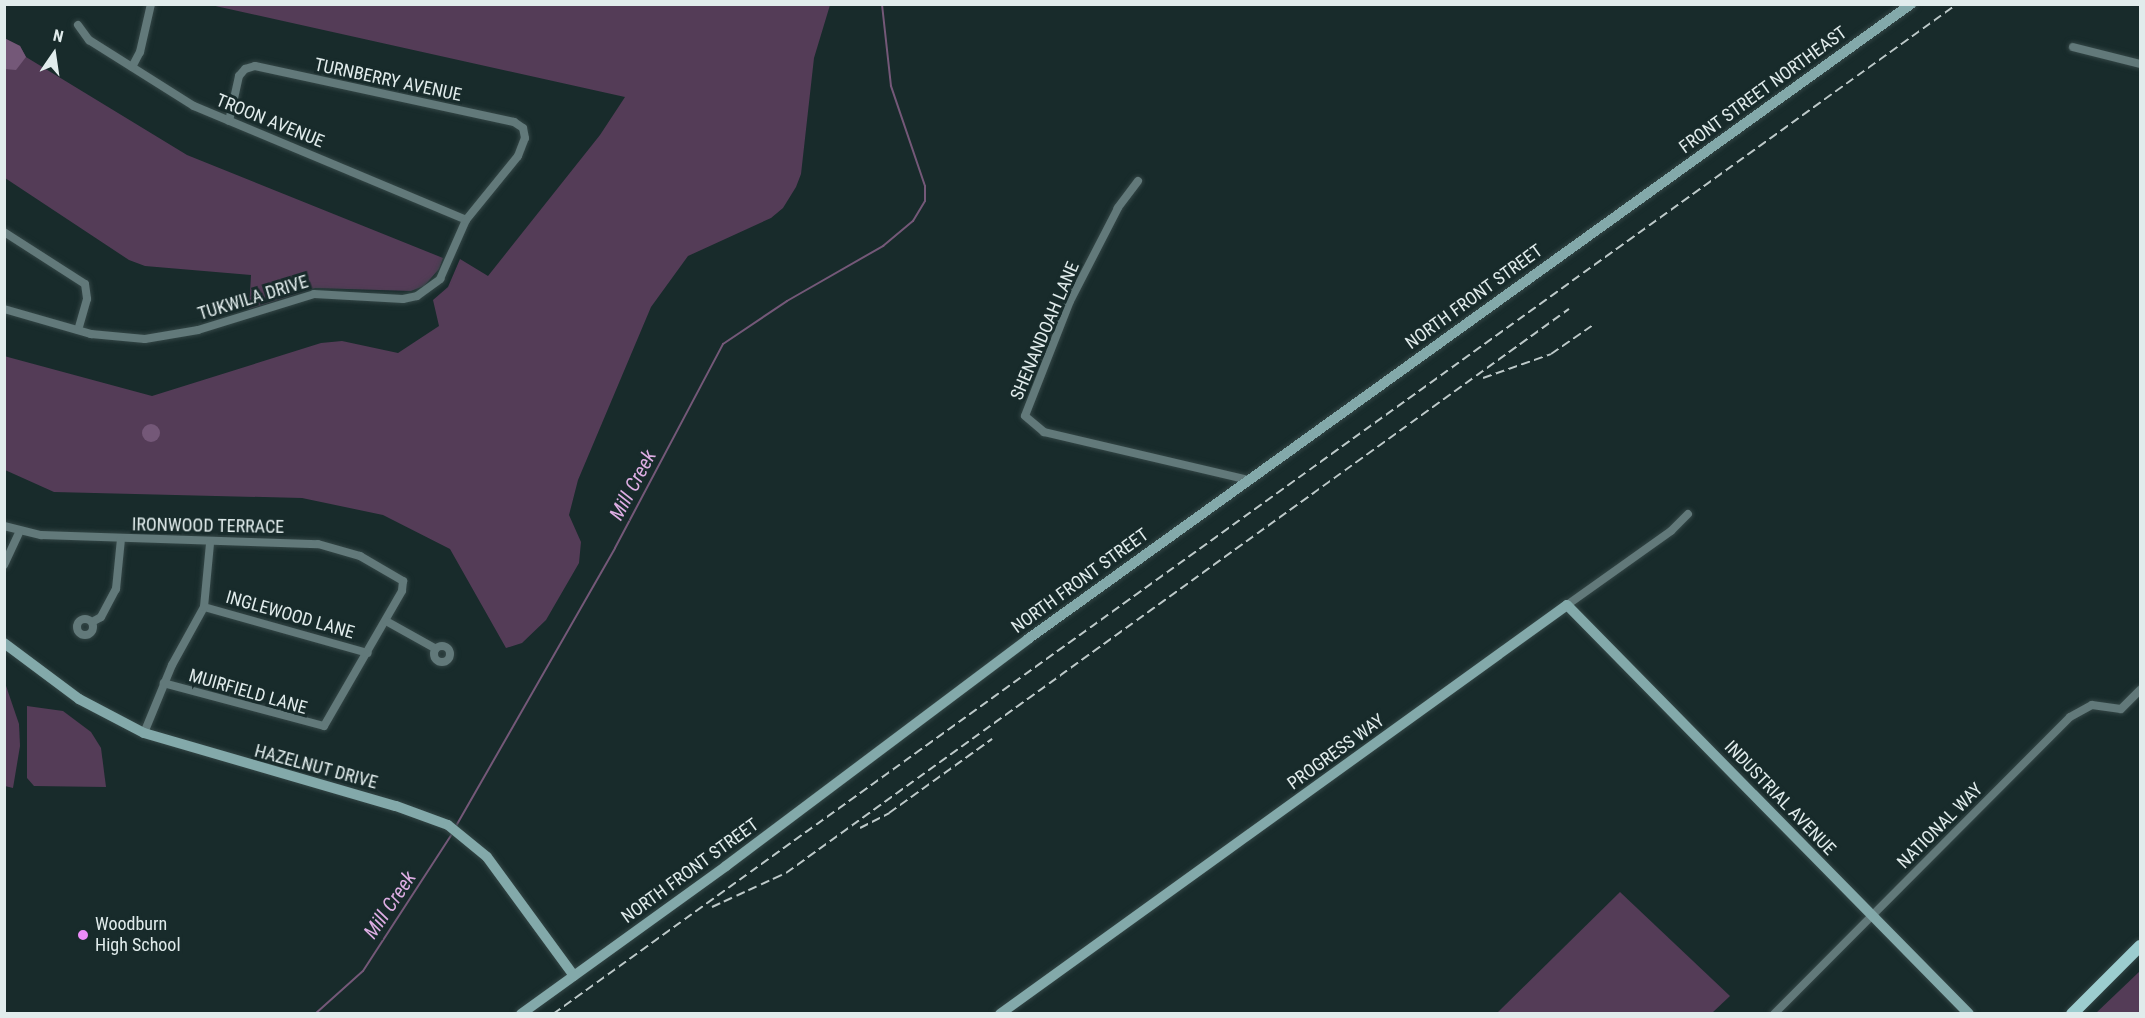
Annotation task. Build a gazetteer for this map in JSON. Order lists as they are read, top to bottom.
{
  "streets": {
    "street": [
      "TURNBERRY AVENUE",
      "FRONT STREET NORTHEAST",
      "TROON AVENUE",
      "NORTH FRONT STREET",
      "TUKWILA DRIVE",
      "SHENANDOAH LANE",
      "IRONWOOD TERRACE",
      "INGLEWOOD LANE",
      "MUIRFIELD LANE",
      "PROGRESS WAY",
      "HAZELNUT DRIVE",
      "INDUSTRIAL AVENUE",
      "NATIONAL WAY"
    ]
  },
  "crossings": [
    ["TURNBERRY AVENUE", "TROON AVENUE"],
    ["TURNBERRY AVENUE", "TUKWILA DRIVE"],
    ["FRONT STREET NORTHEAST", "NORTH FRONT STREET"],
    ["TROON AVENUE", "TUKWILA DRIVE"],
    ["NORTH FRONT STREET", "SHENANDOAH LANE"],
    ["NORTH FRONT STREET", "HAZELNUT DRIVE"],
    ["INGLEWOOD LANE", "MUIRFIELD LANE"],
    ["PROGRESS WAY", "INDUSTRIAL AVENUE"],
    ["INDUSTRIAL AVENUE", "NATIONAL WAY"]
  ],
  "water": ["Mill Creek"],
  "places": ["Woodburn High School"],
  "north": "top"
}
